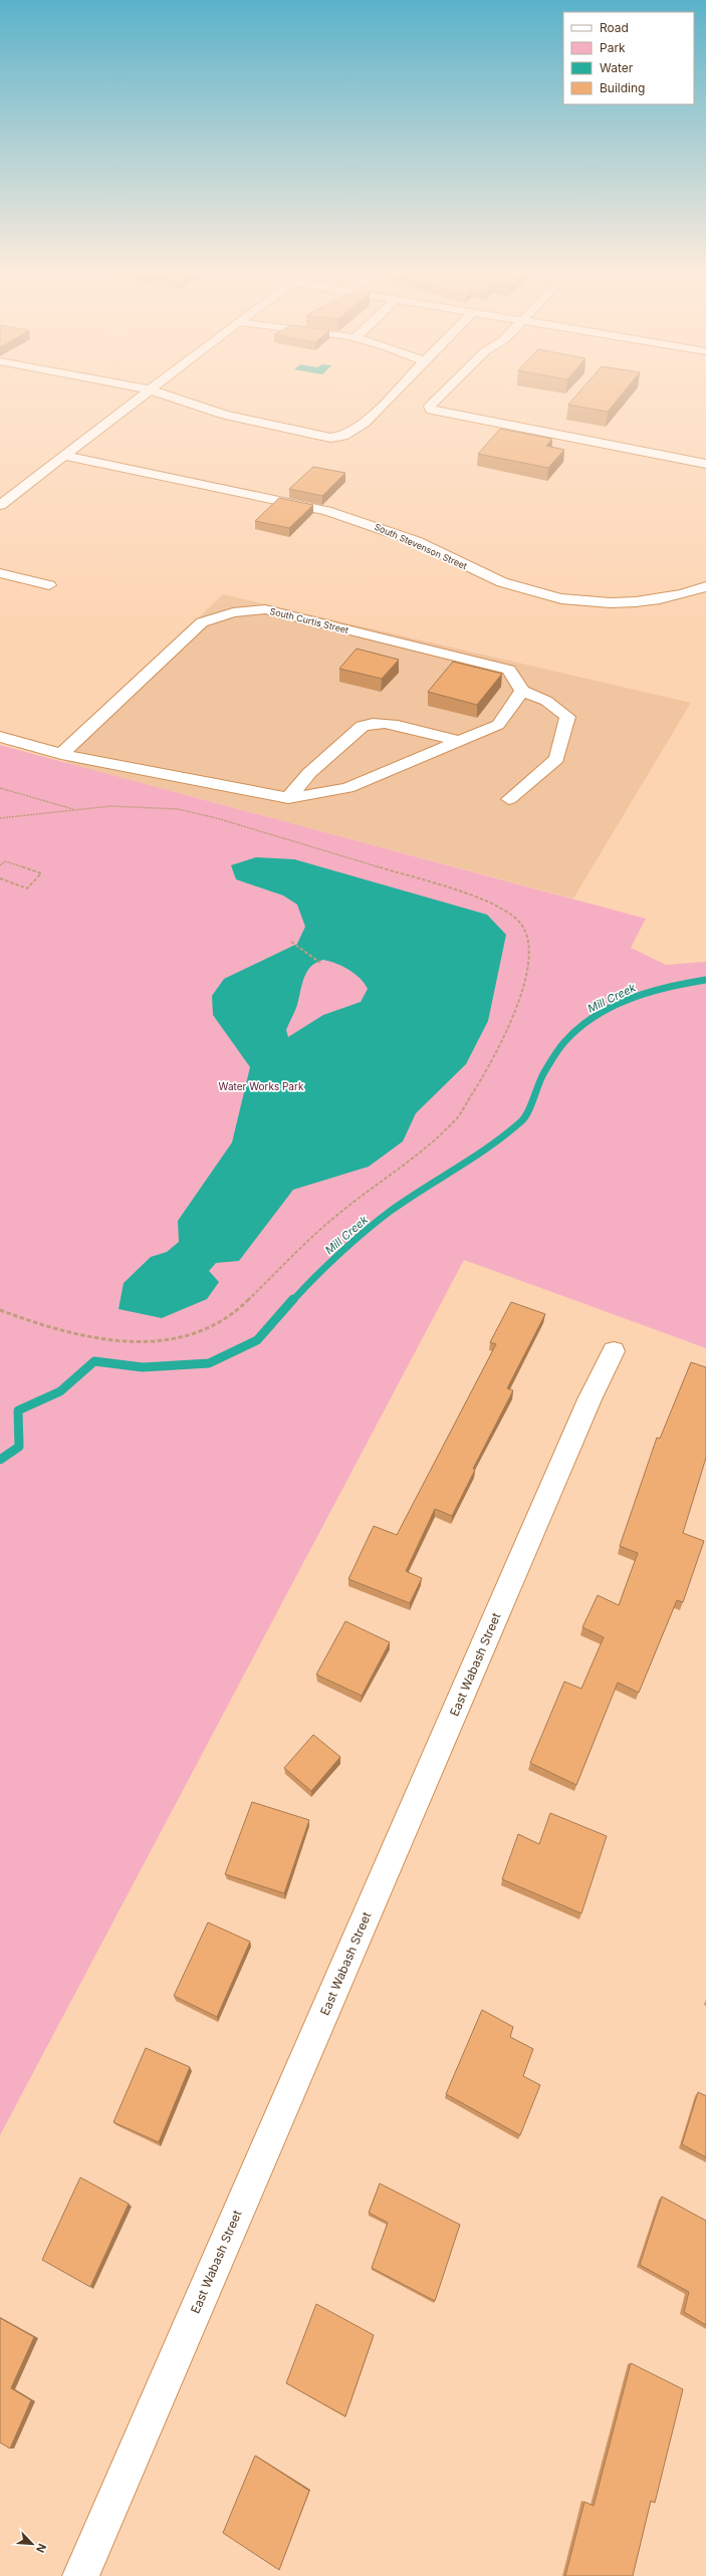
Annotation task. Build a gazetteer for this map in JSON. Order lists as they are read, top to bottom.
{
  "streets": {
    "street": ["South Stevenson Street", "South Curtis Street", "East Wabash Street"]
  },
  "water": ["Mill Creek"],
  "parks": ["Water Works Park"],
  "legend": [
    "Road",
    "Park",
    "Water",
    "Building"
  ],
  "north": "bottom right"
}
